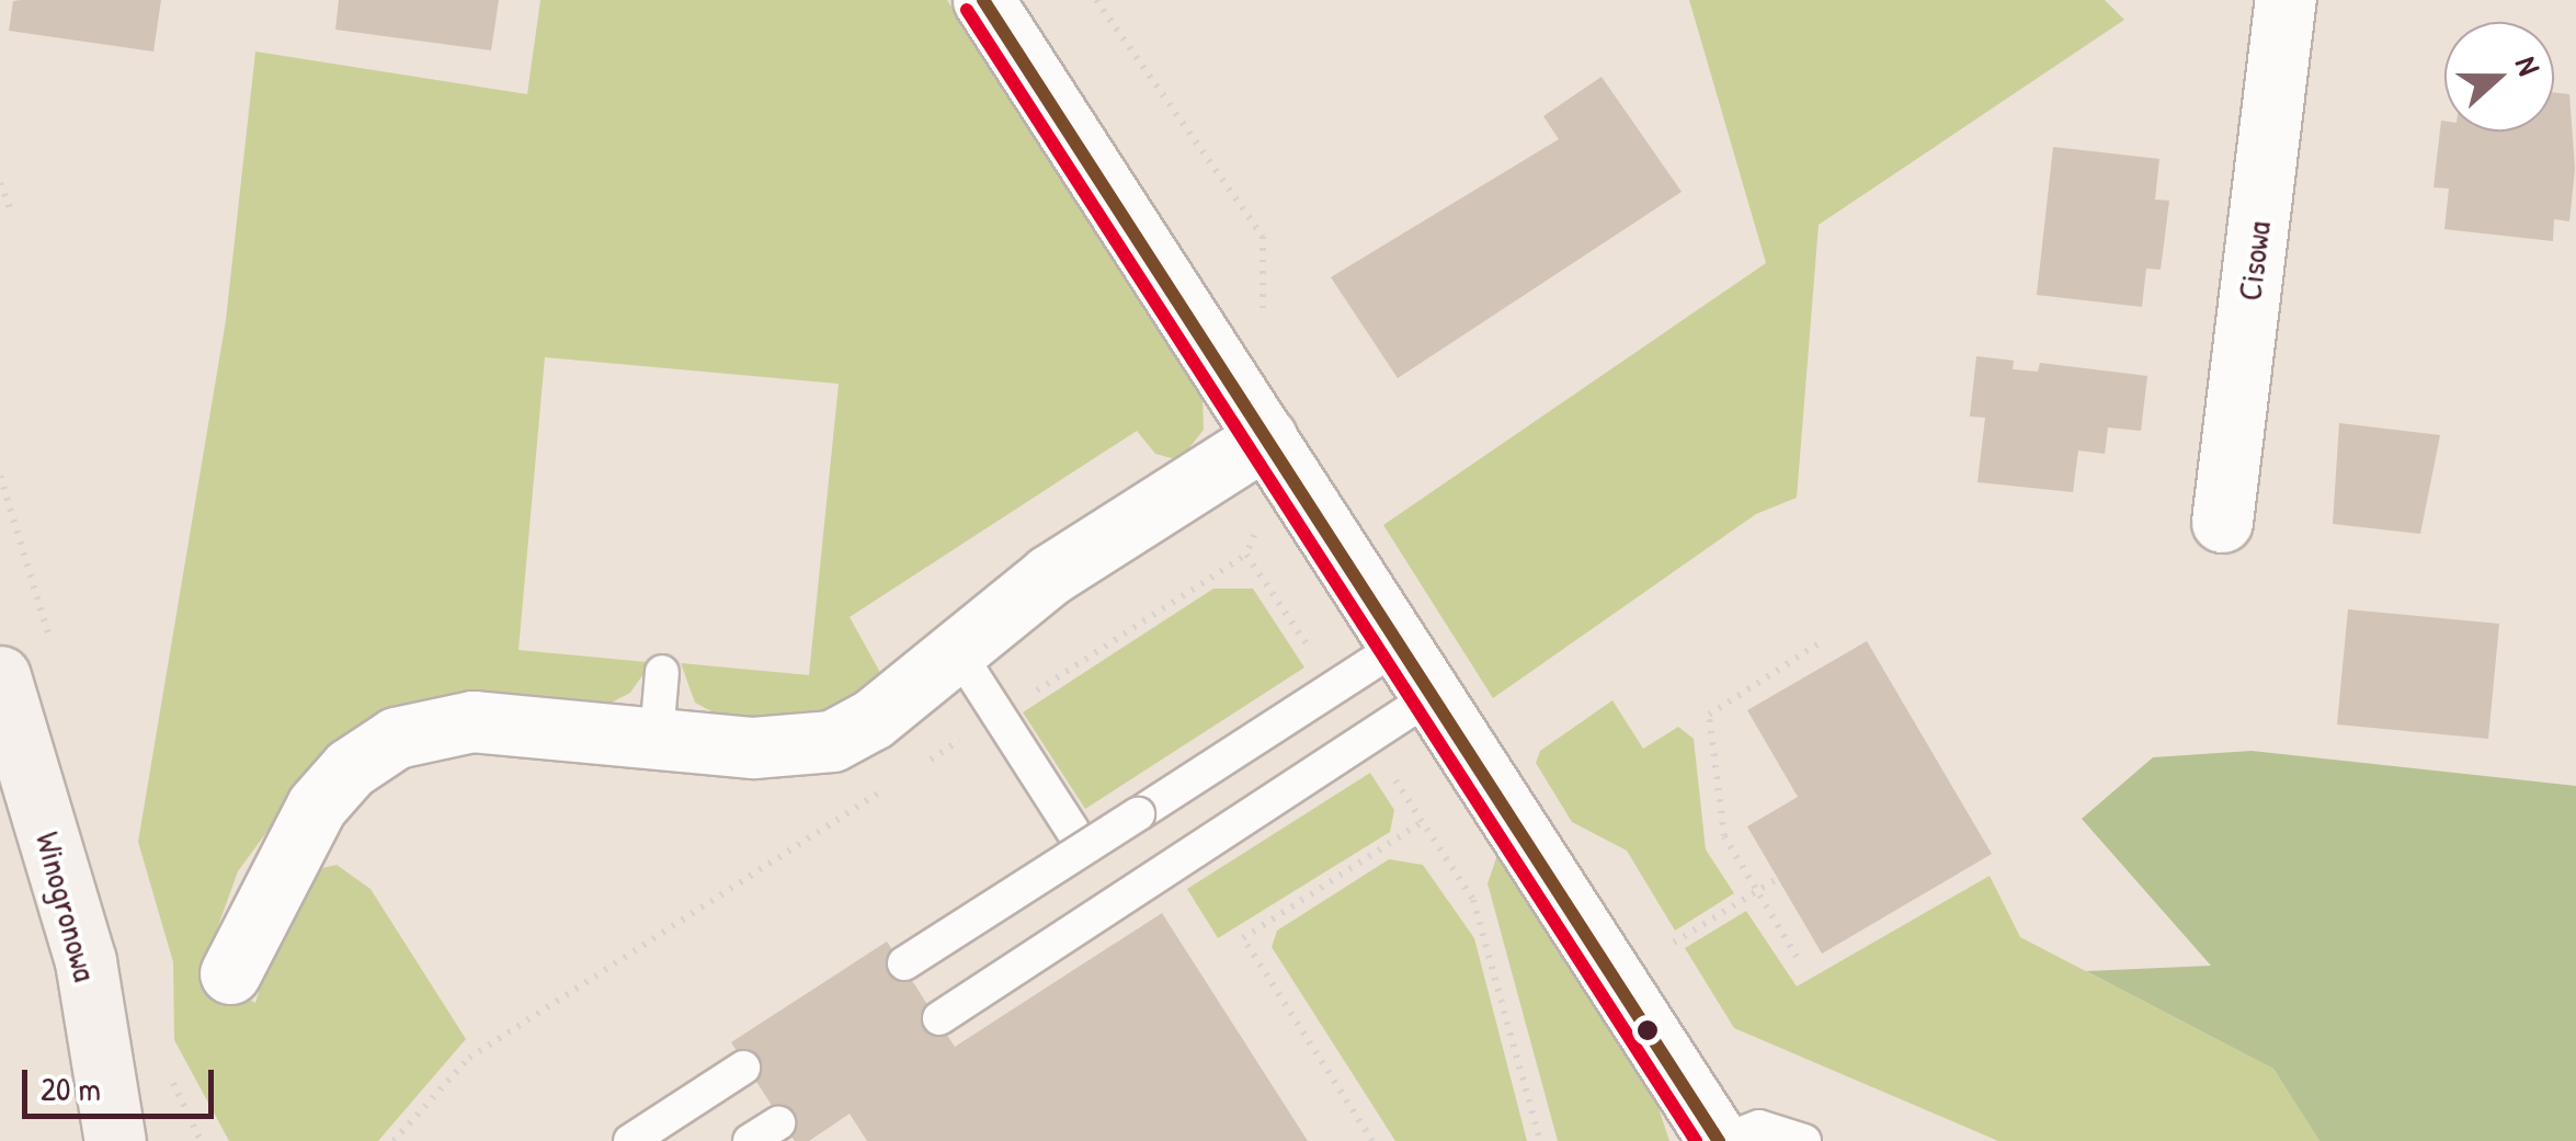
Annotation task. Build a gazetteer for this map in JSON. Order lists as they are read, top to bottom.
{
  "streets": {
    "street": ["Cisowa", "Winogronowa"]
  },
  "scale_bar": "20 m",
  "north": "right"
}
